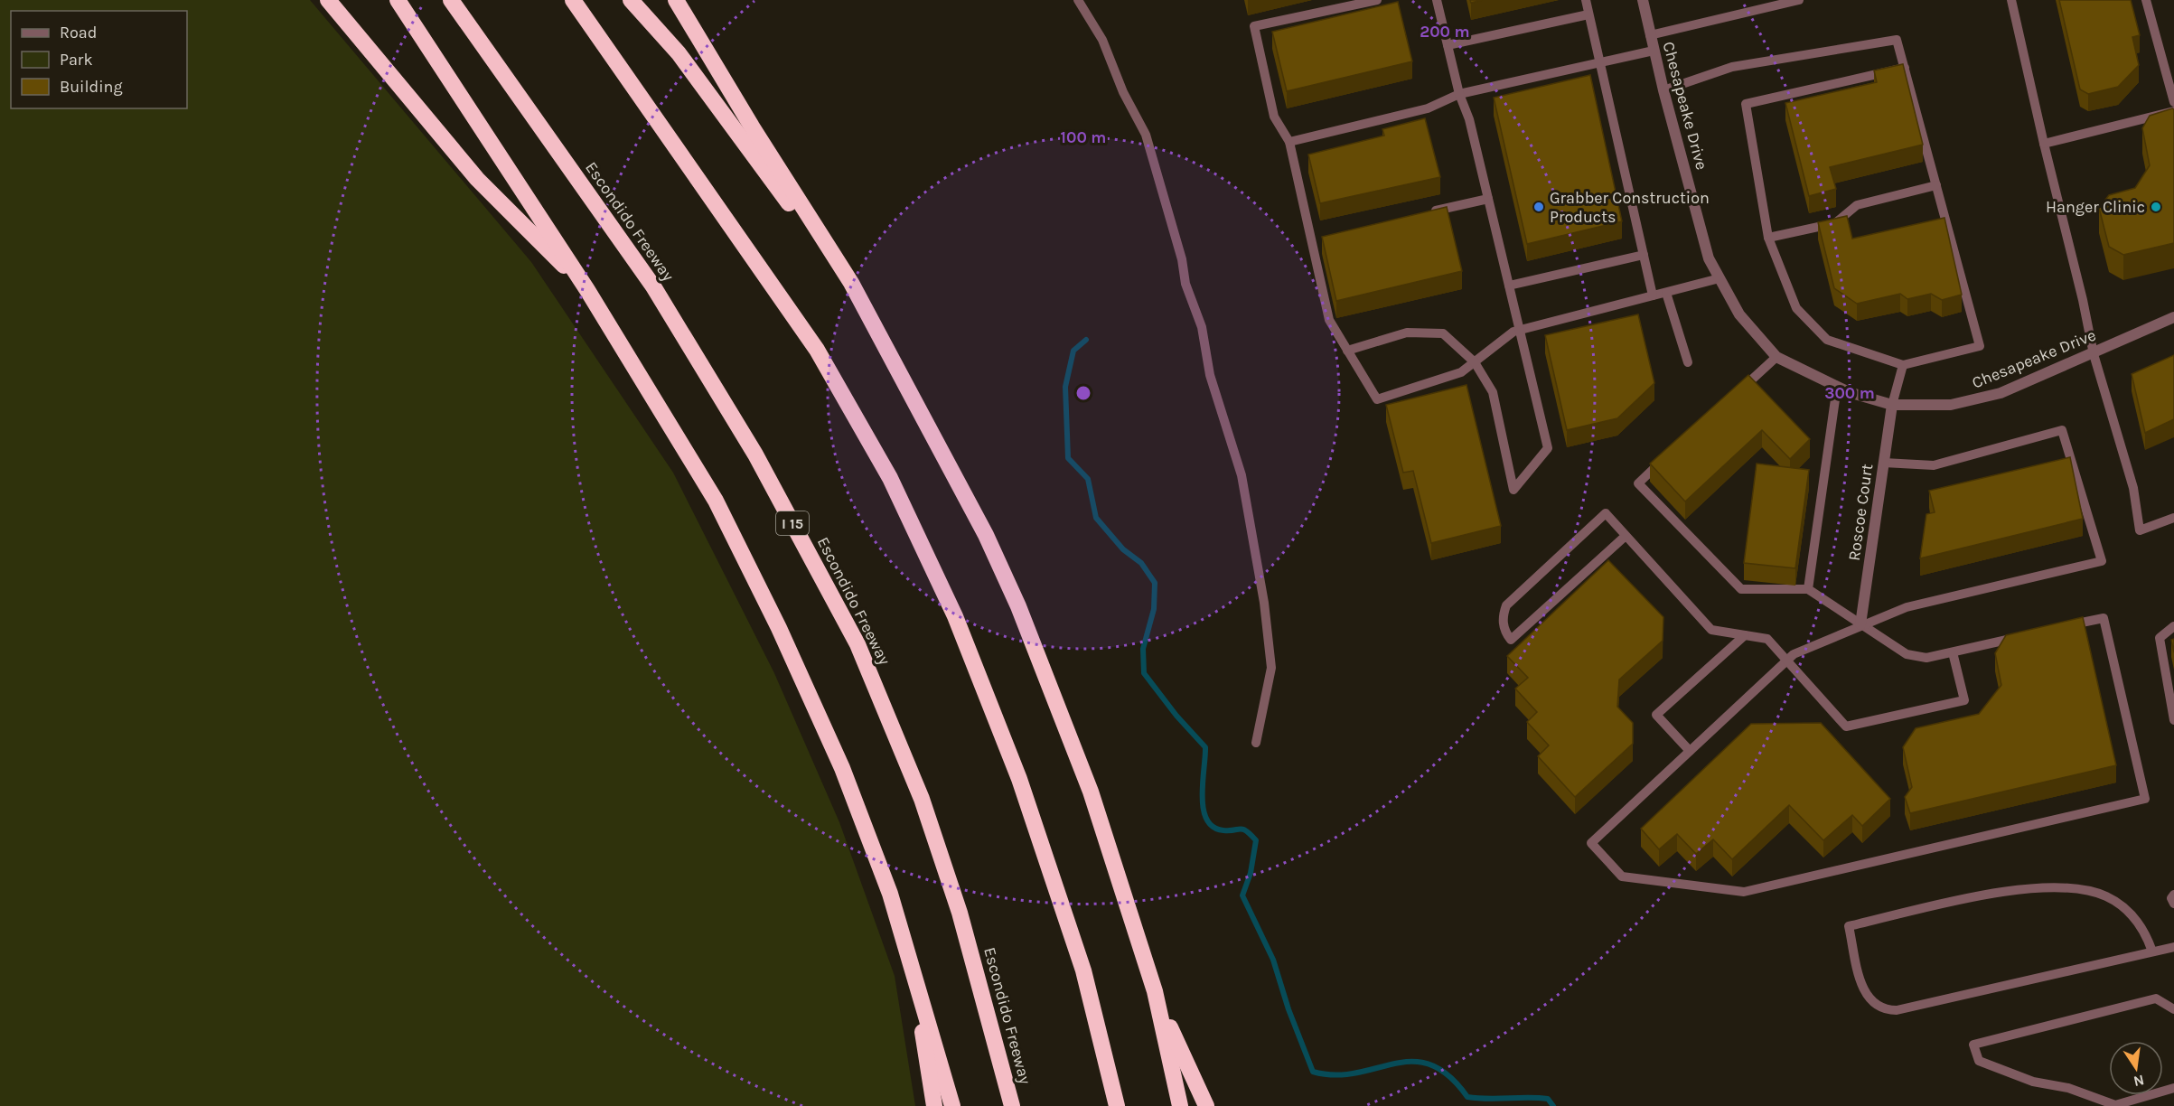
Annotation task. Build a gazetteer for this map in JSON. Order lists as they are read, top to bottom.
{
  "streets": {
    "highway": ["Escondido Freeway", "I 15"],
    "street": ["Chesapeake Drive", "Roscoe Court"]
  },
  "crossings": [
    ["Chesapeake Drive", "Roscoe Court"]
  ],
  "places": ["Grabber Construction Products", "Hanger Clinic"],
  "legend": ["Road", "Park", "Building"],
  "north": "bottom",
  "rings": ["200 m", "100 m", "300 m"]
}
